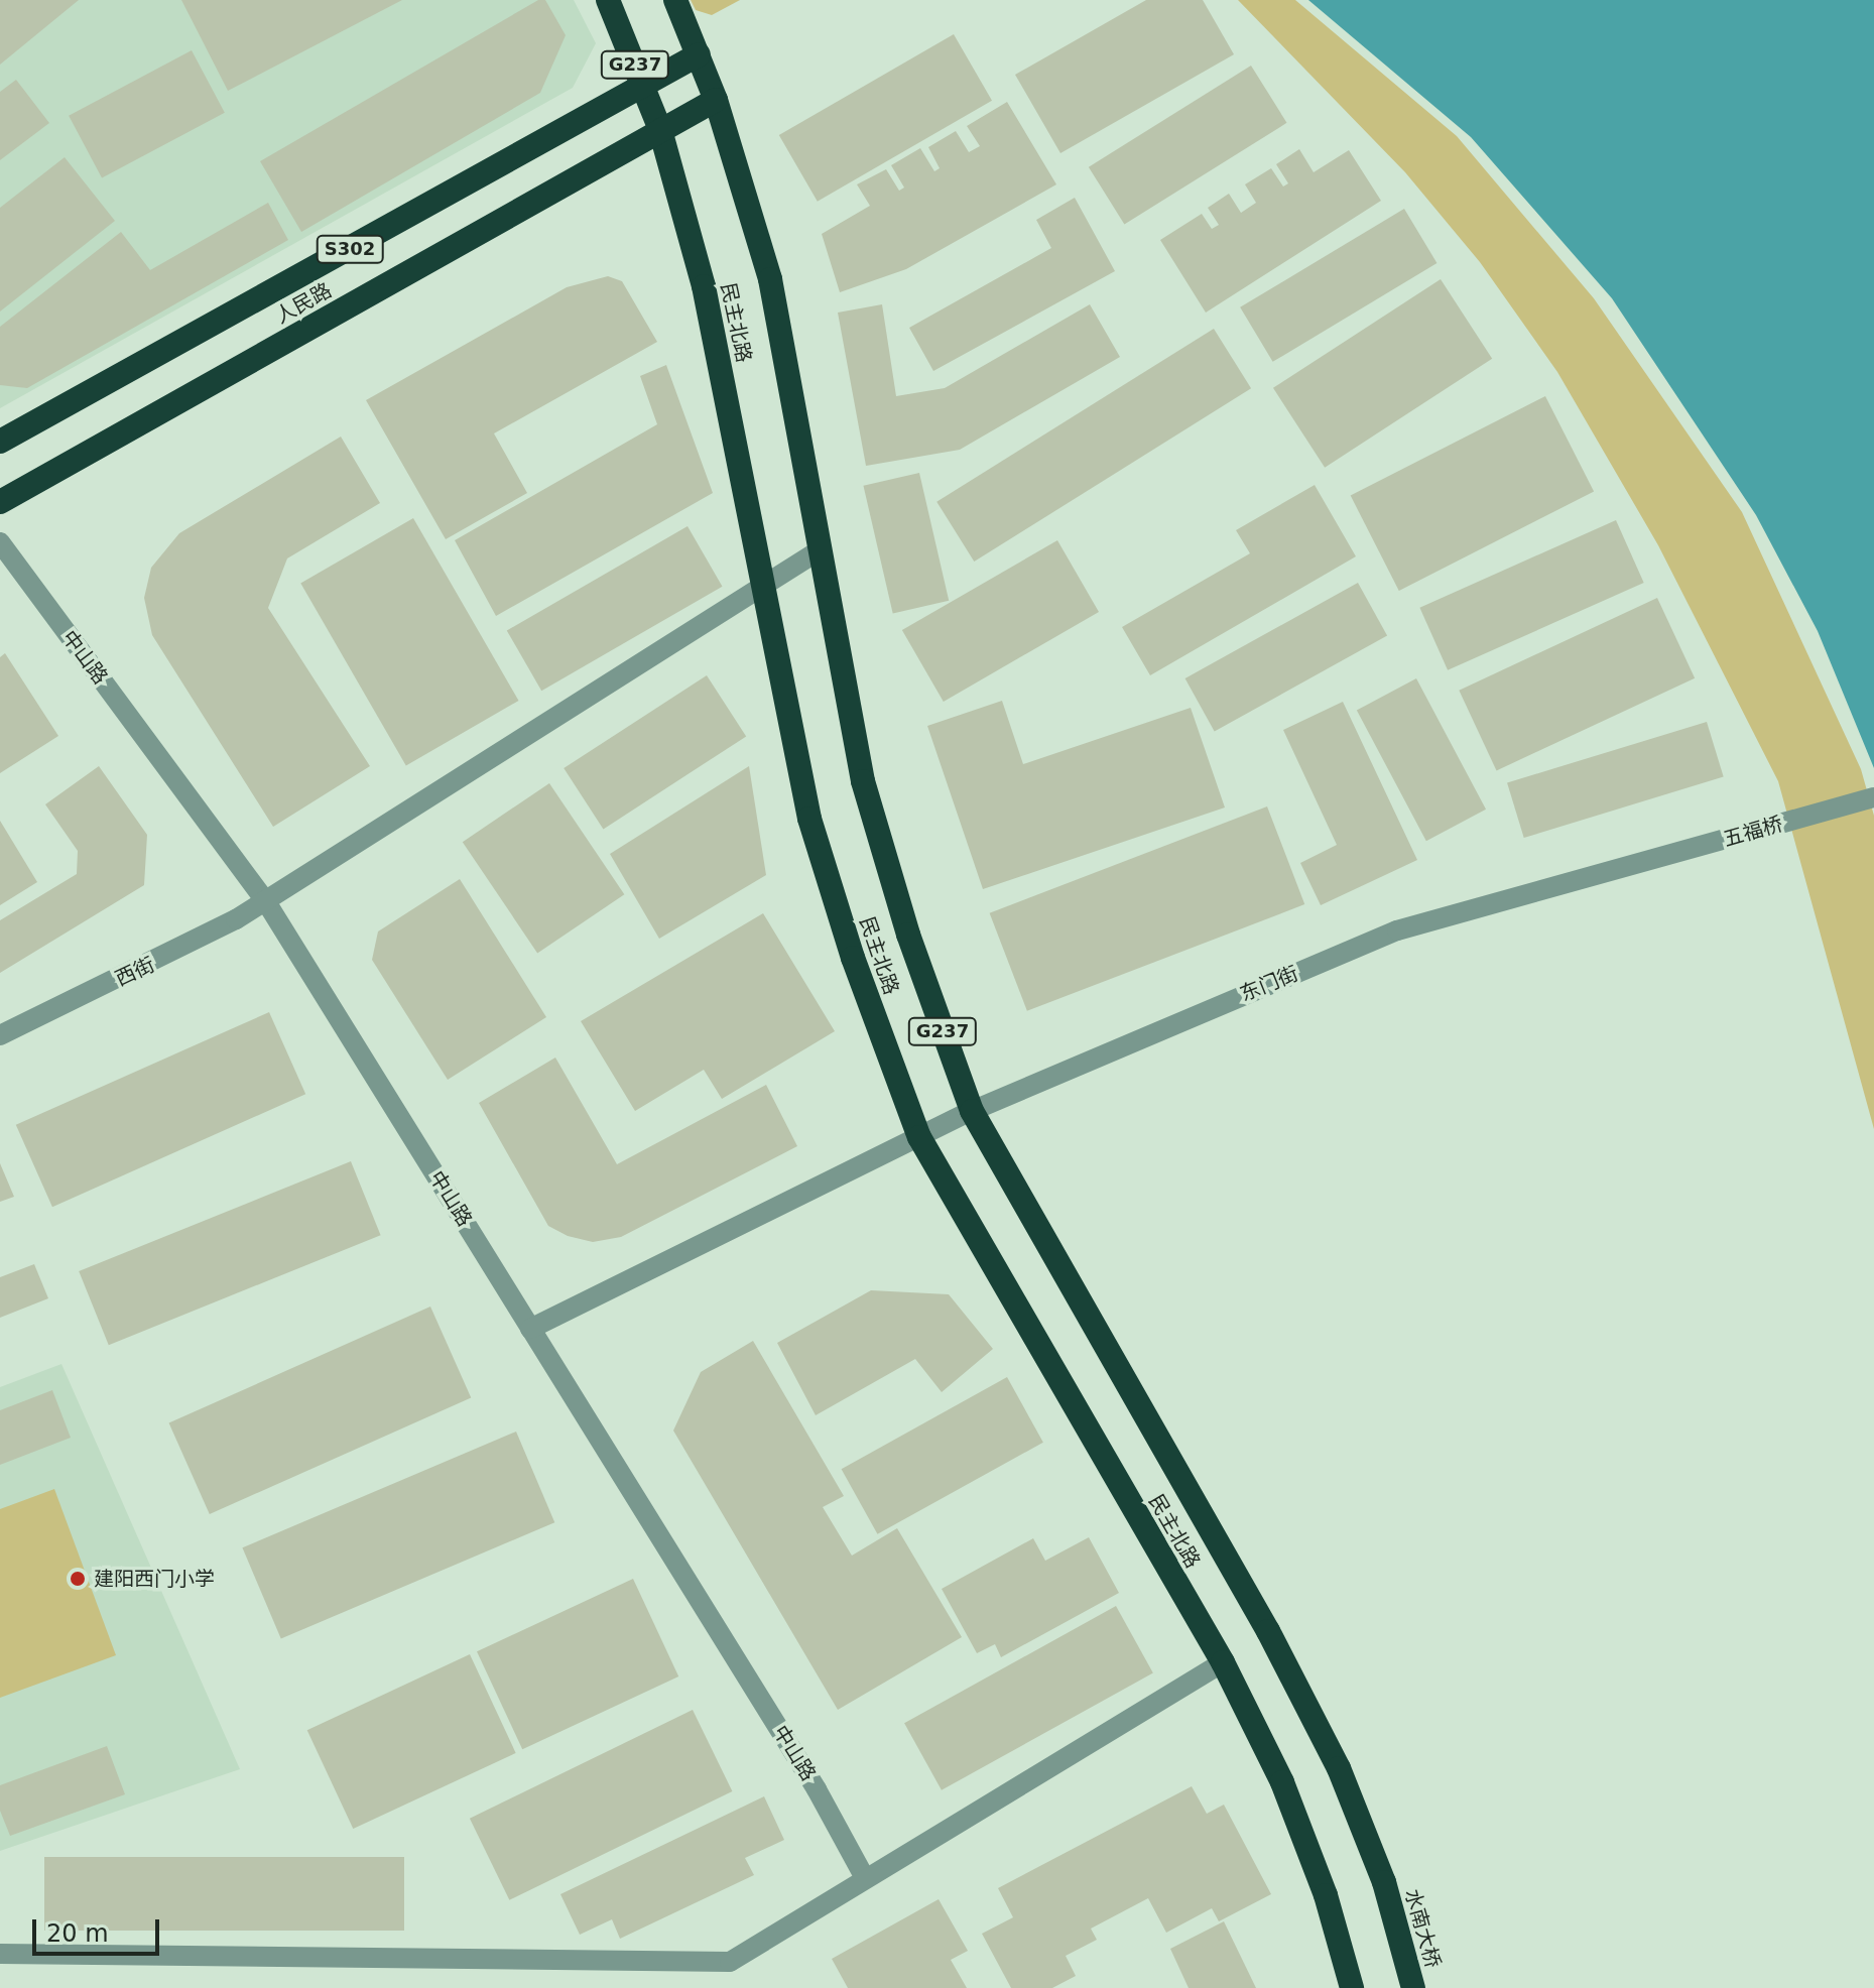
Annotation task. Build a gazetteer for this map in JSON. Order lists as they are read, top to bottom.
{
  "streets": {
    "highway": [
      "G237",
      "S302",
      "人民路",
      "民主北路",
      "水南大桥"
    ],
    "street": [
      "中山路",
      "五福桥",
      "西街",
      "东门街"
    ]
  },
  "crossings": [
    ["人民路", "民主北路"],
    ["民主北路", "西街"],
    ["民主北路", "东门街"],
    ["民主北路", "水南大桥"],
    ["中山路", "西街"],
    ["中山路", "东门街"],
    ["五福桥", "东门街"]
  ],
  "places": ["建阳西门小学"],
  "scale_bar": "20 m"
}
